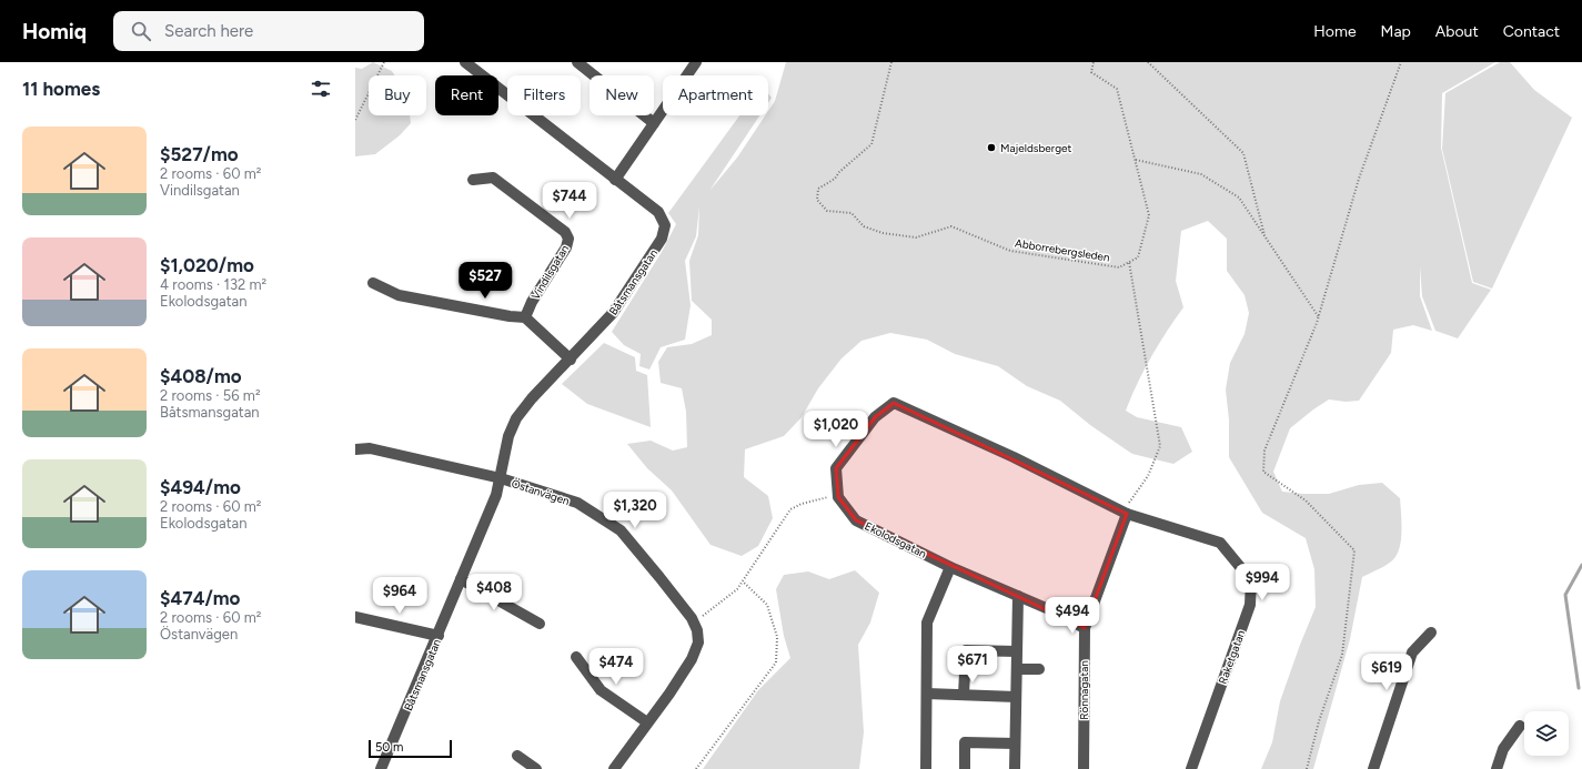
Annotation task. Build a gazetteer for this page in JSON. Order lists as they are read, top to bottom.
{
  "streets": {
    "street": [
      "Vindilsgatan",
      "Båtsmansgatan",
      "Östanvägen",
      "Ekolodsgatan",
      "Raketgatan",
      "Rönnagatan"
    ],
    "path": ["Abborrebergsleden"]
  },
  "crossings": [
    ["Båtsmansgatan", "Östanvägen"],
    ["Ekolodsgatan", "Rönnagatan"],
    ["Raketgatan", "Rönnagatan"]
  ],
  "places": ["Majeldsberget"],
  "scale_bar": "50 m",
  "page": {
    "header": "Homiq",
    "search": "Search here",
    "nav": [
      "Home",
      "Map",
      "About",
      "Contact"
    ],
    "heading": "11 homes",
    "chip": [
      "Buy",
      "Rent",
      "Filters",
      "New",
      "Apartment"
    ],
    "list": [
      {
        "name": "$527/mo",
        "note": "2 rooms · 60 m² · Vindilsgatan"
      },
      {
        "name": "$1,020/mo",
        "note": "4 rooms · 132 m² · Ekolodsgatan"
      },
      {
        "name": "$408/mo",
        "note": "2 rooms · 56 m² · Båtsmansgatan"
      },
      {
        "name": "$494/mo",
        "note": "2 rooms · 60 m² · Ekolodsgatan"
      },
      {
        "name": "$474/mo",
        "note": "2 rooms · 60 m² · Östanvägen"
      }
    ],
    "price": [
      "$744",
      "$527",
      "$1,020",
      "$1,320",
      "$994",
      "$408",
      "$964",
      "$494",
      "$671",
      "$474",
      "$619"
    ],
    "scale": "50 m"
  }
}
